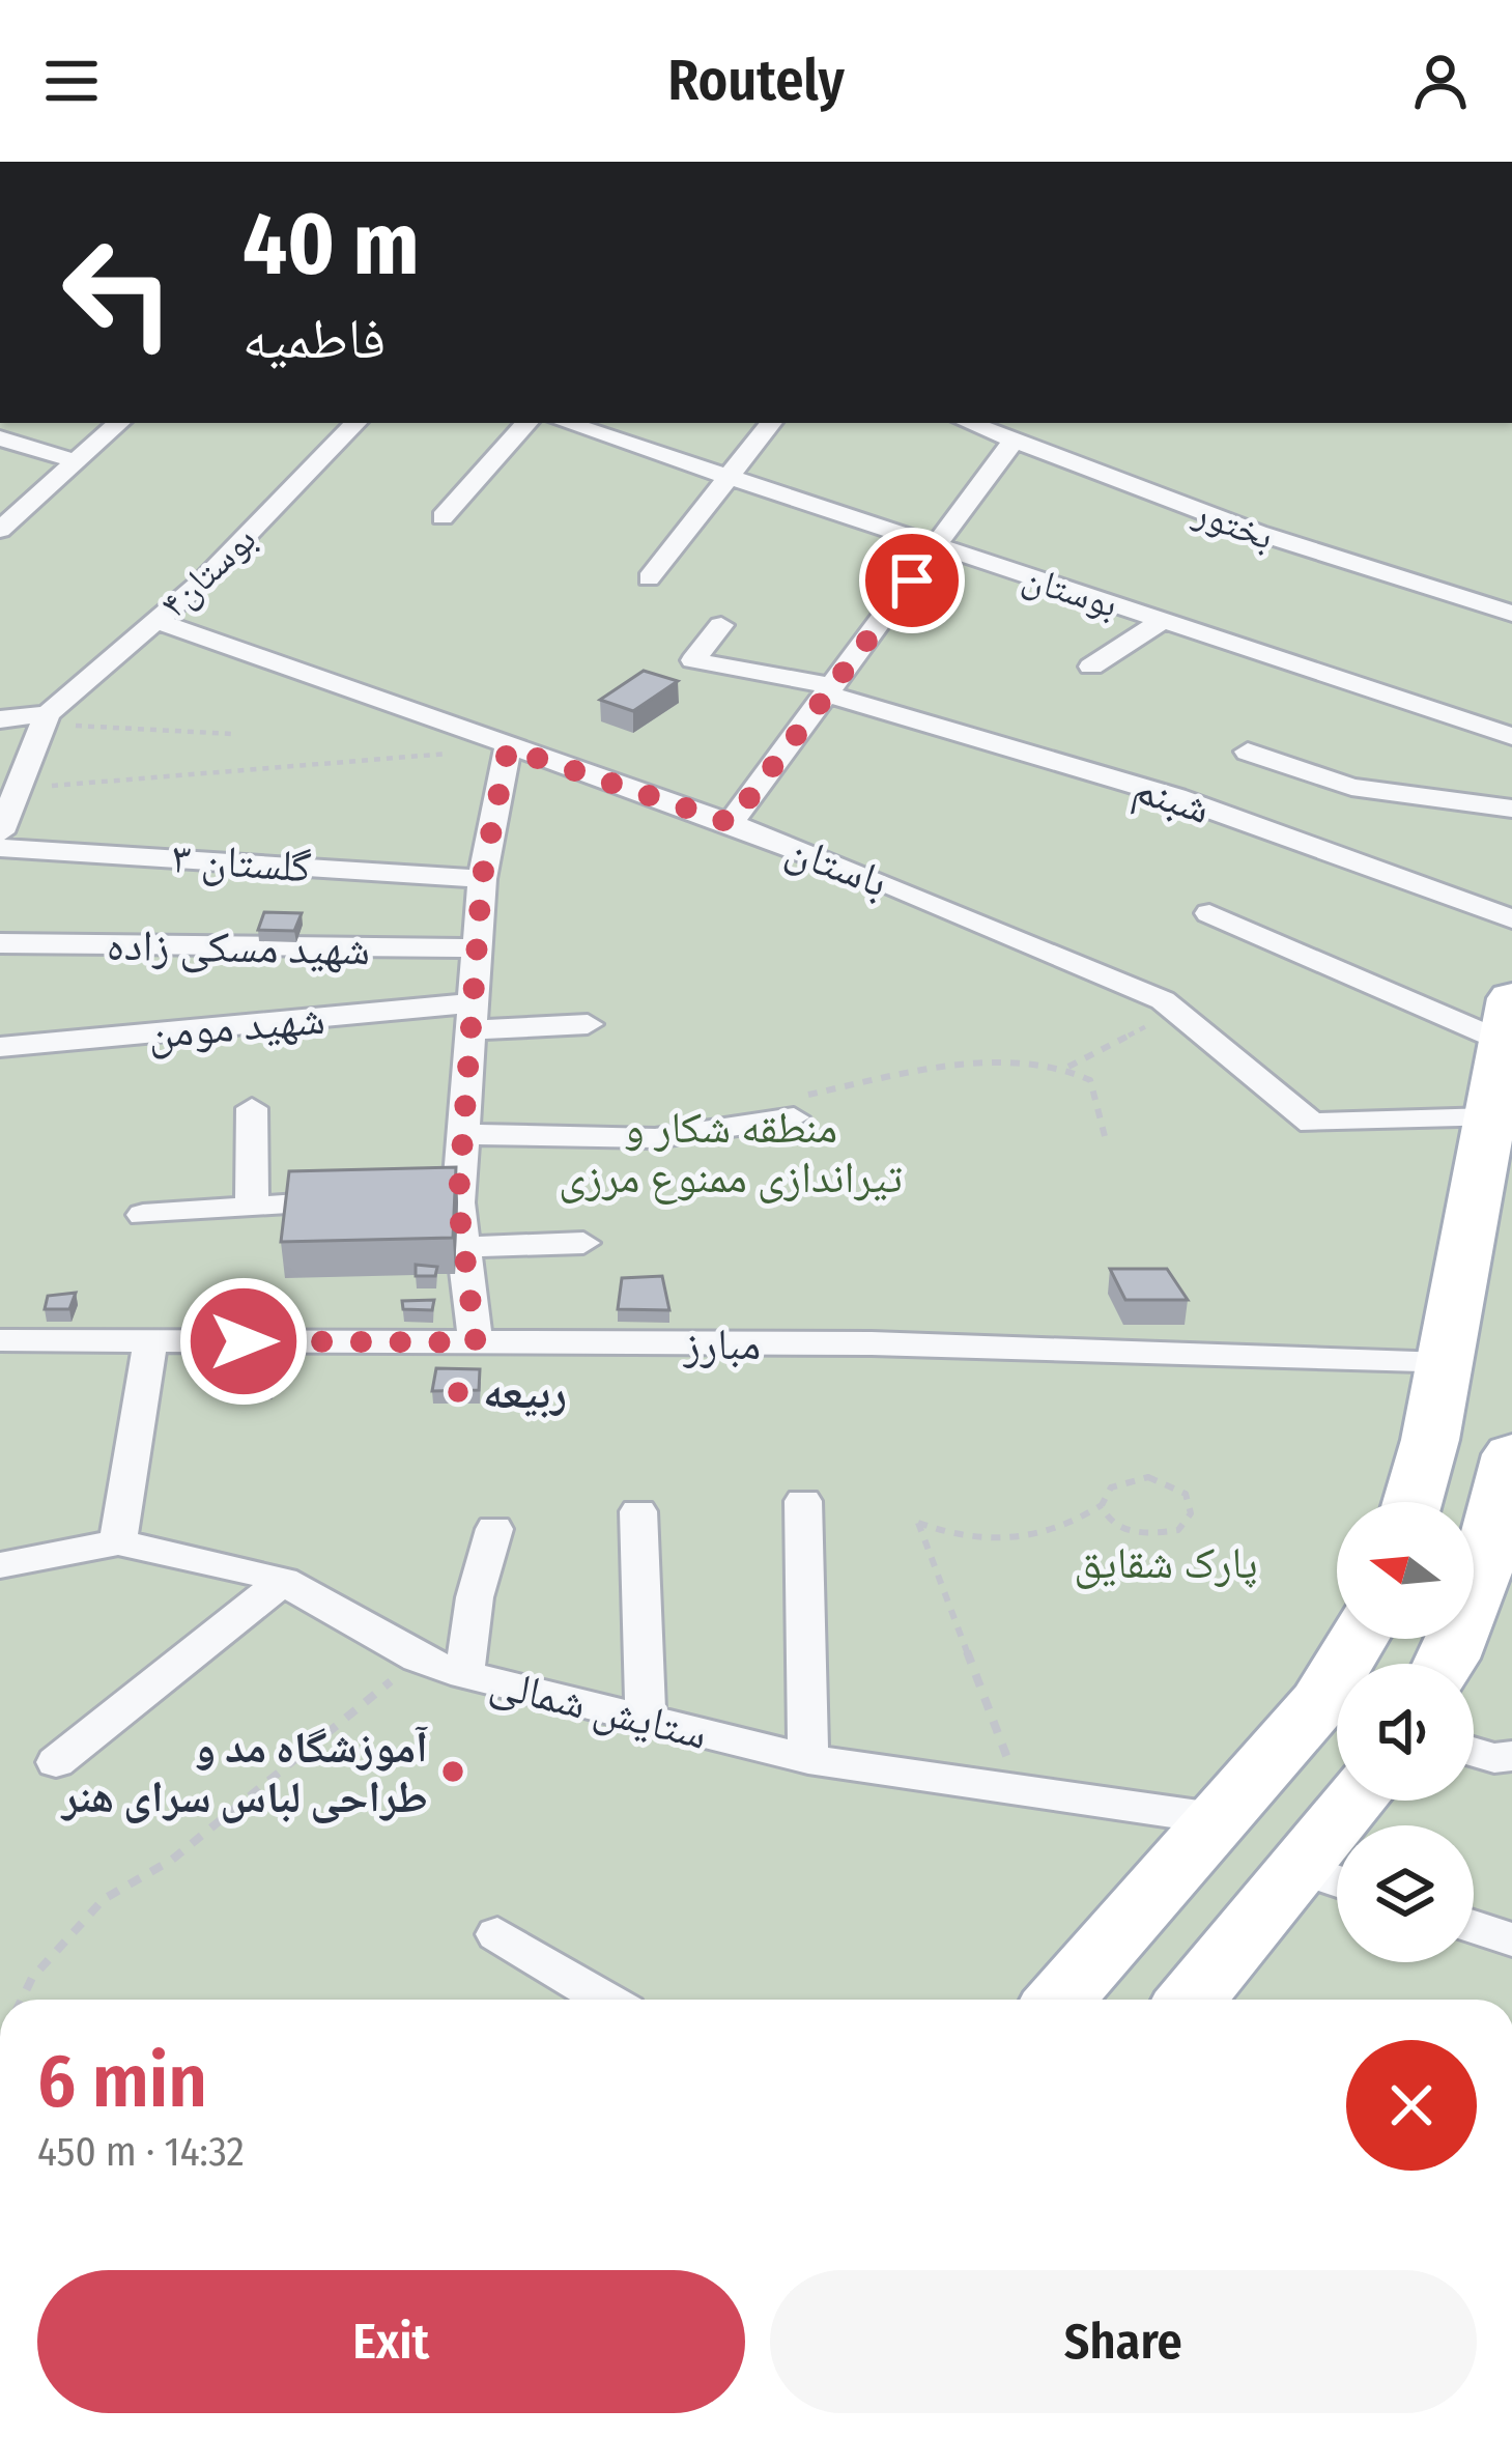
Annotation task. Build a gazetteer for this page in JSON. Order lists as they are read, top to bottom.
{
  "streets": {
    "street": [
      "بختور",
      "بوستان۴",
      "بوستان",
      "شبنم",
      "گلستان ۳",
      "باستان",
      "شهید مسکی زاده",
      "شهید مومن",
      "مبارز",
      "ستایش شمالی"
    ]
  },
  "crossings": [
    ["بوستان۴", "باستان"]
  ],
  "parks": ["منطقه شکار و تیراندازی ممنوع مرزی", "پارک شقایق"],
  "places": ["ربیعه", "آموزشگاه مد و طراحی لباس سرای هنر"],
  "north": "left",
  "page": {
    "header": "Routely",
    "turn": ["40 m", "فاطمیه"],
    "heading": ["6 min", "450 m · 14:32"],
    "buttons": ["Exit", "Share"]
  }
}
